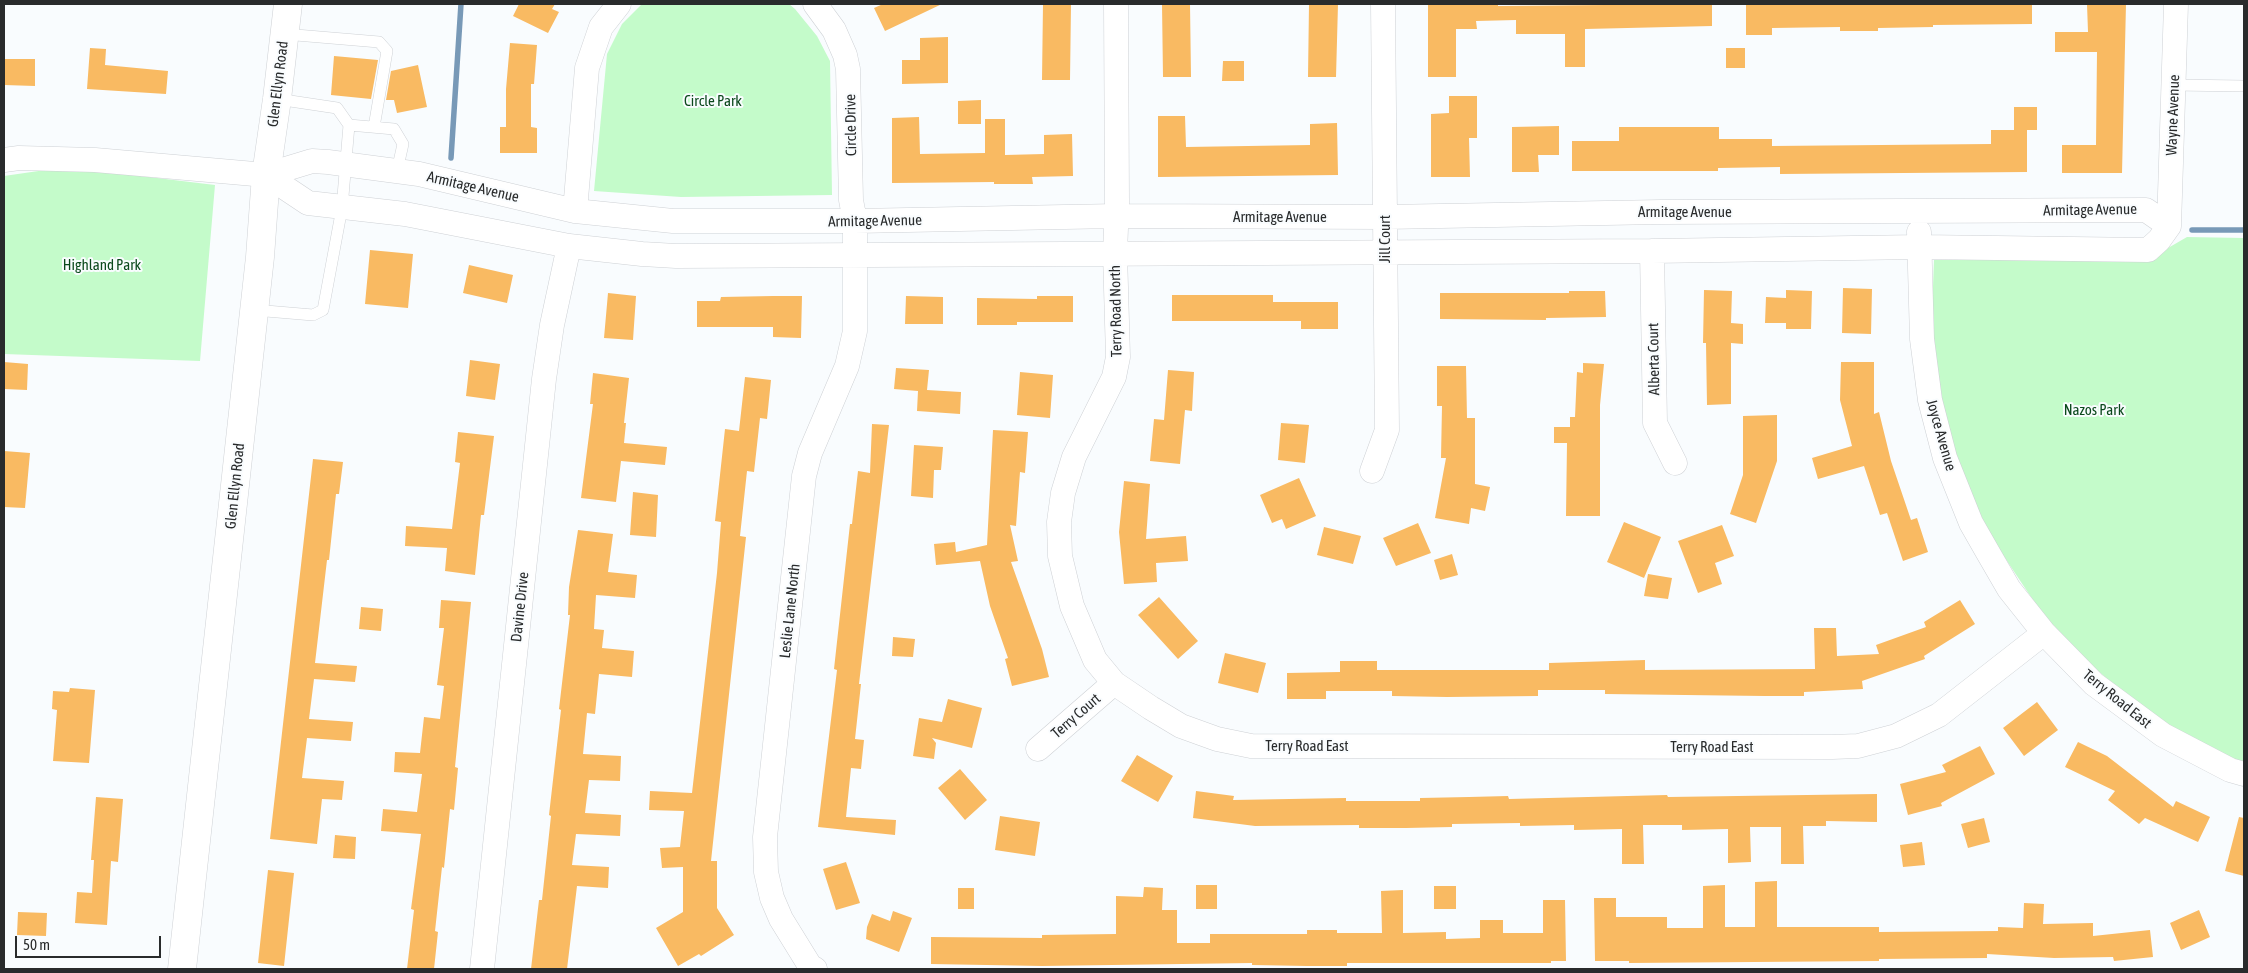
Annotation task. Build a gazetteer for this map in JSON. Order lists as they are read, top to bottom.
{
  "streets": {
    "street": [
      "Glen Ellyn Road",
      "Wayne Avenue",
      "Circle Drive",
      "Armitage Avenue",
      "Jill Court",
      "Terry Road North",
      "Alberta Court",
      "Joyce Avenue",
      "Davine Drive",
      "Leslie Lane North",
      "Terry Road East",
      "Terry Court"
    ]
  },
  "crossings": [
    ["Glen Ellyn Road", "Armitage Avenue"],
    ["Wayne Avenue", "Armitage Avenue"],
    ["Circle Drive", "Armitage Avenue"],
    ["Circle Drive", "Leslie Lane North"],
    ["Armitage Avenue", "Jill Court"],
    ["Armitage Avenue", "Terry Road North"],
    ["Armitage Avenue", "Alberta Court"],
    ["Armitage Avenue", "Joyce Avenue"],
    ["Armitage Avenue", "Davine Drive"],
    ["Armitage Avenue", "Leslie Lane North"],
    ["Terry Road North", "Terry Road East"],
    ["Terry Road North", "Terry Court"],
    ["Joyce Avenue", "Terry Road East"],
    ["Terry Road East", "Terry Court"]
  ],
  "parks": ["Circle Park", "Highland Park", "Nazos Park"],
  "scale_bar": "50 m"
}
